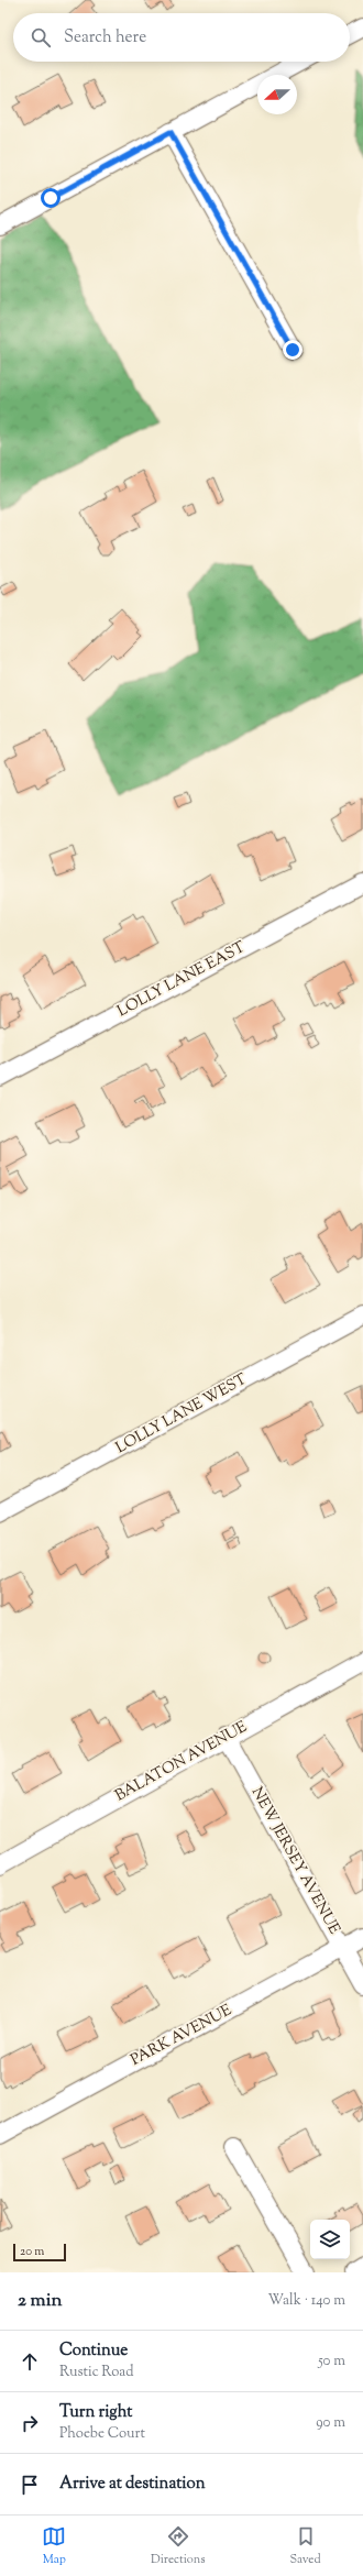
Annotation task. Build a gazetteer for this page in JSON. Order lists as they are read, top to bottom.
{
  "streets": {
    "street": [
      "LOLLY LANE EAST",
      "LOLLY LANE WEST",
      "BALATON AVENUE",
      "NEW JERSEY AVENUE",
      "PARK AVENUE"
    ]
  },
  "crossings": [
    ["BALATON AVENUE", "NEW JERSEY AVENUE"],
    ["NEW JERSEY AVENUE", "PARK AVENUE"]
  ],
  "scale_bar": "20 m",
  "north": "left",
  "page": {
    "search": "Search here",
    "scale": "20 m",
    "heading": ["2 min", "Walk · 140 m"],
    "list": [
      ["Continue", "Rustic Road", "50 m"],
      ["Turn right", "Phoebe Court", "90 m"],
      "Arrive at destination"
    ],
    "nav": ["Map", "Directions", "Saved"]
  }
}
